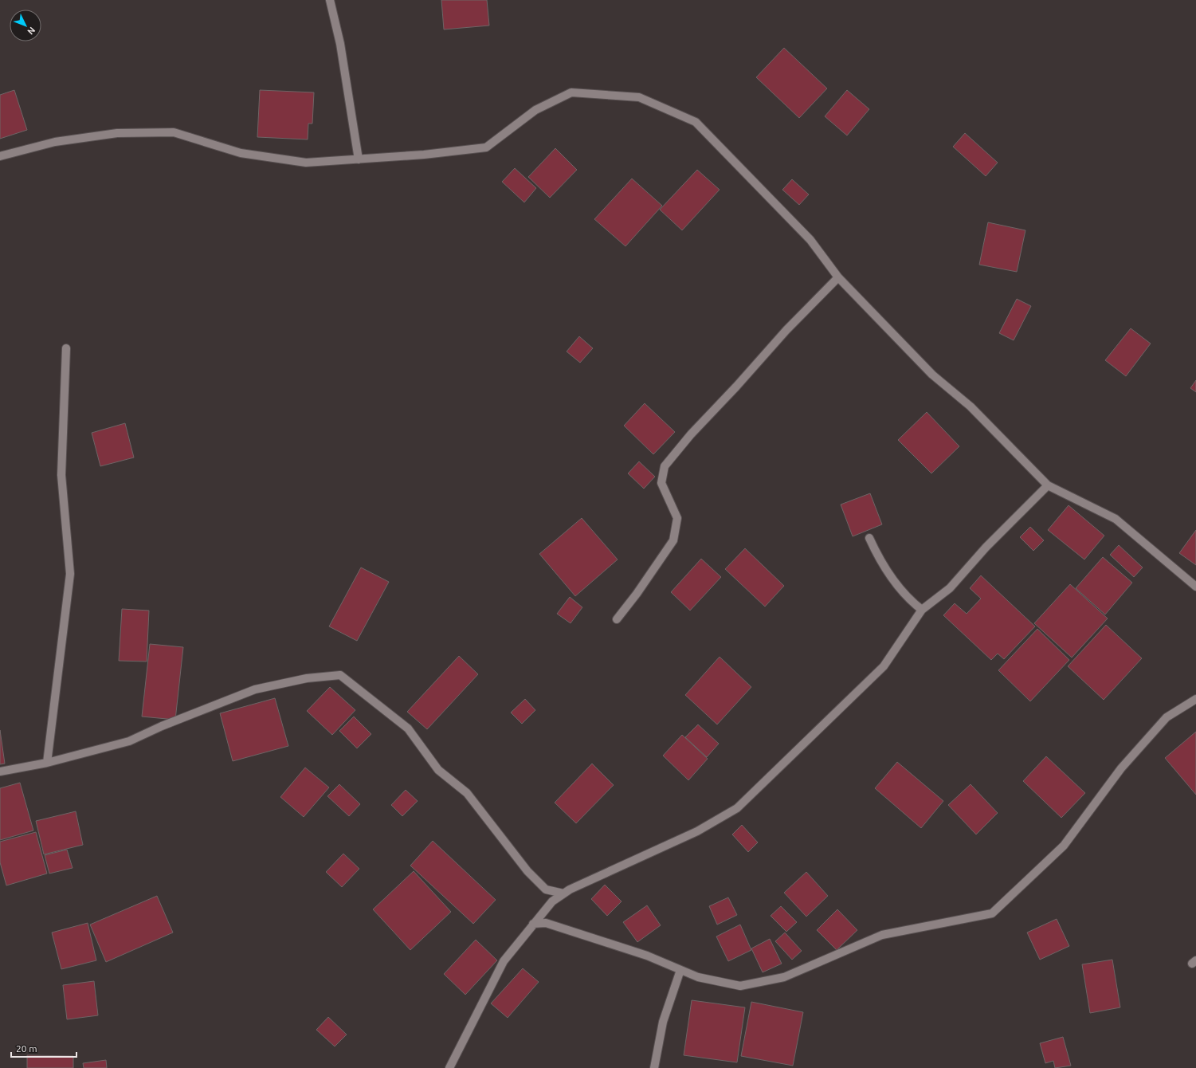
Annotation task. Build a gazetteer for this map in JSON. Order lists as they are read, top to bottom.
{
  "scale_bar": "20 m",
  "north": "bottom right"
}
